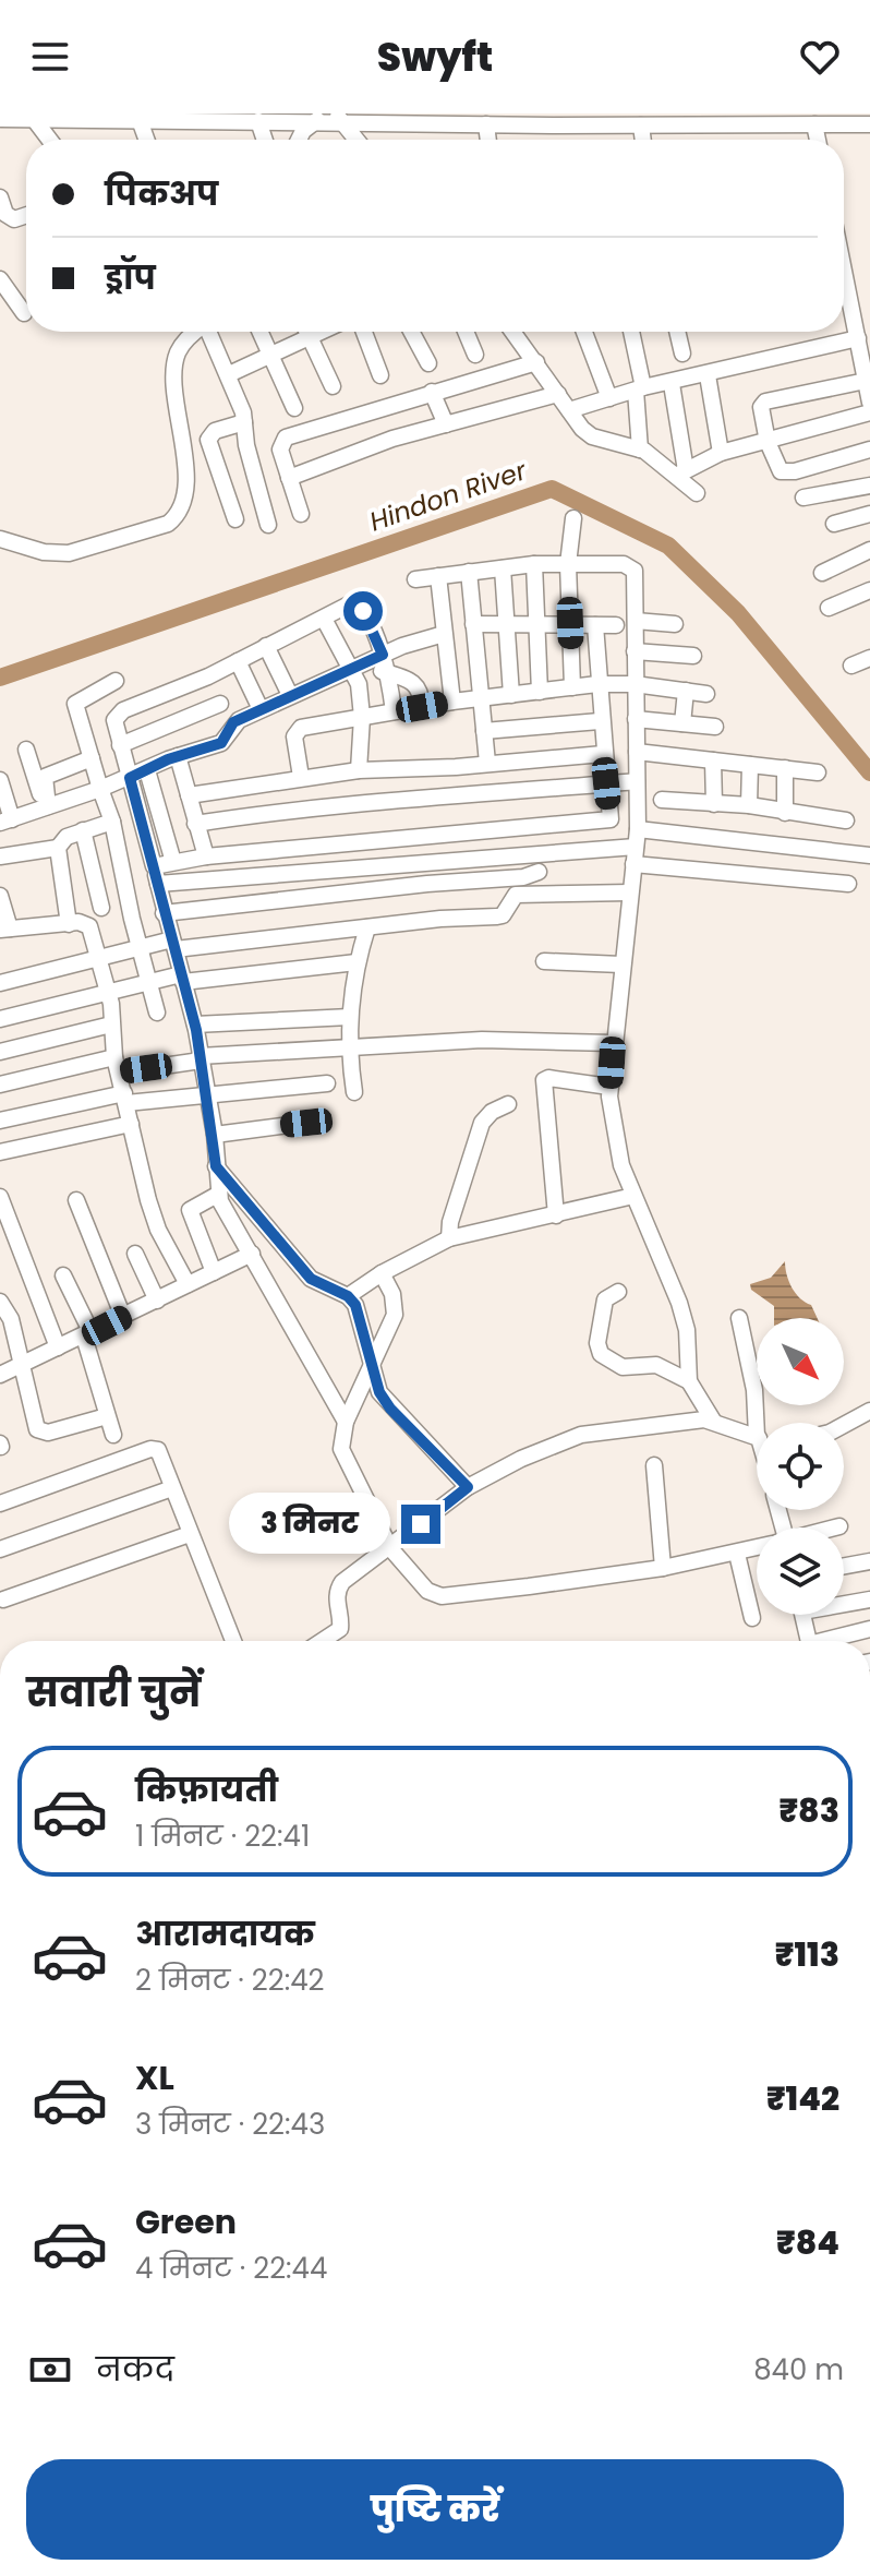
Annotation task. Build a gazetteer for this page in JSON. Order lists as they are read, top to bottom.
{
  "water": ["Hindon River"],
  "north": "bottom right",
  "page": {
    "header": "Swyft",
    "banner": ["पिकअप", "ड्रॉप"],
    "bubble": "3 मिनट",
    "heading": "सवारी चुनें",
    "list": [
      {
        "name": "किफ़ायती",
        "note": "1 मिनट · 22:41",
        "value": "₹83"
      },
      {
        "name": "आरामदायक",
        "note": "2 मिनट · 22:42",
        "value": "₹113"
      },
      {
        "name": "XL",
        "note": "3 मिनट · 22:43",
        "value": "₹142"
      },
      {
        "name": "Green",
        "note": "4 मिनट · 22:44",
        "value": "₹84"
      }
    ],
    "pay": ["नकद", "840 m"],
    "buttons": "पुष्टि करें"
  }
}
